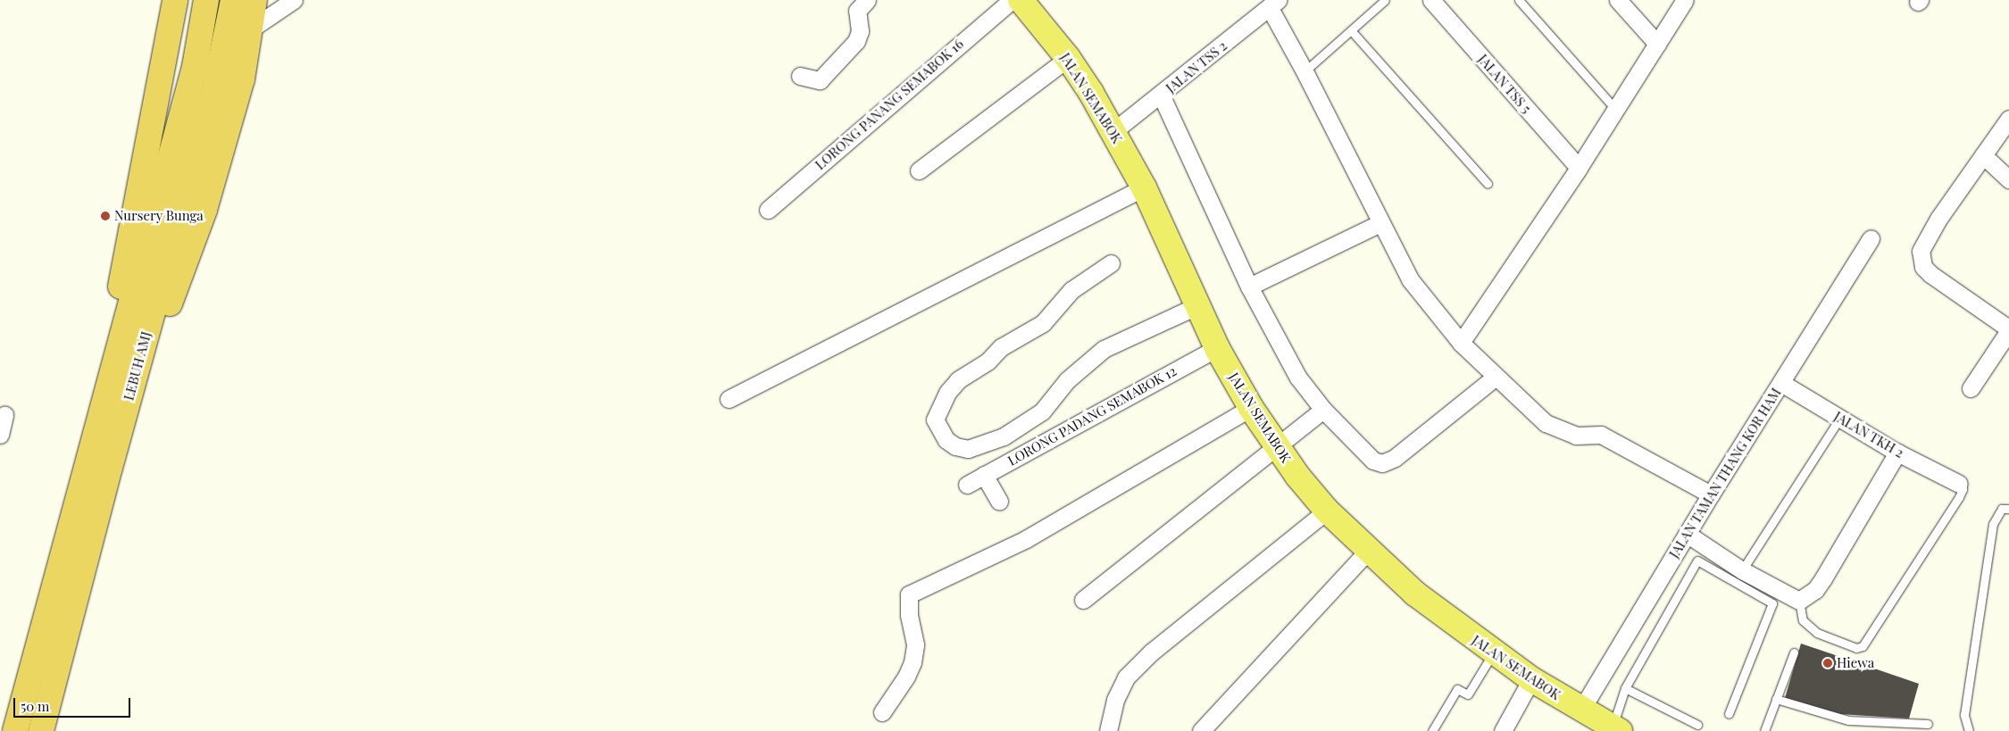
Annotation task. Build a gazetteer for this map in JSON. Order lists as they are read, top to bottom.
{
  "streets": {
    "highway": ["LEBUH AMJ"],
    "main road": ["JALAN SEMABOK"],
    "street": [
      "JALAN TSS 2",
      "JALAN TSS 5",
      "LORONG PANANG SEMABOK 16",
      "LORONG PADANG SEMABOK 12",
      "JALAN TKH 2",
      "JALAN TAMAN THANG KOR HAM"
    ]
  },
  "crossings": [
    ["JALAN TSS 2", "JALAN SEMABOK"],
    ["JALAN SEMABOK", "LORONG PADANG SEMABOK 12"],
    ["JALAN SEMABOK", "JALAN TAMAN THANG KOR HAM"],
    ["JALAN TKH 2", "JALAN TAMAN THANG KOR HAM"]
  ],
  "places": ["Nursery Bunga", "Hiewa"],
  "scale_bar": "50 m"
}
